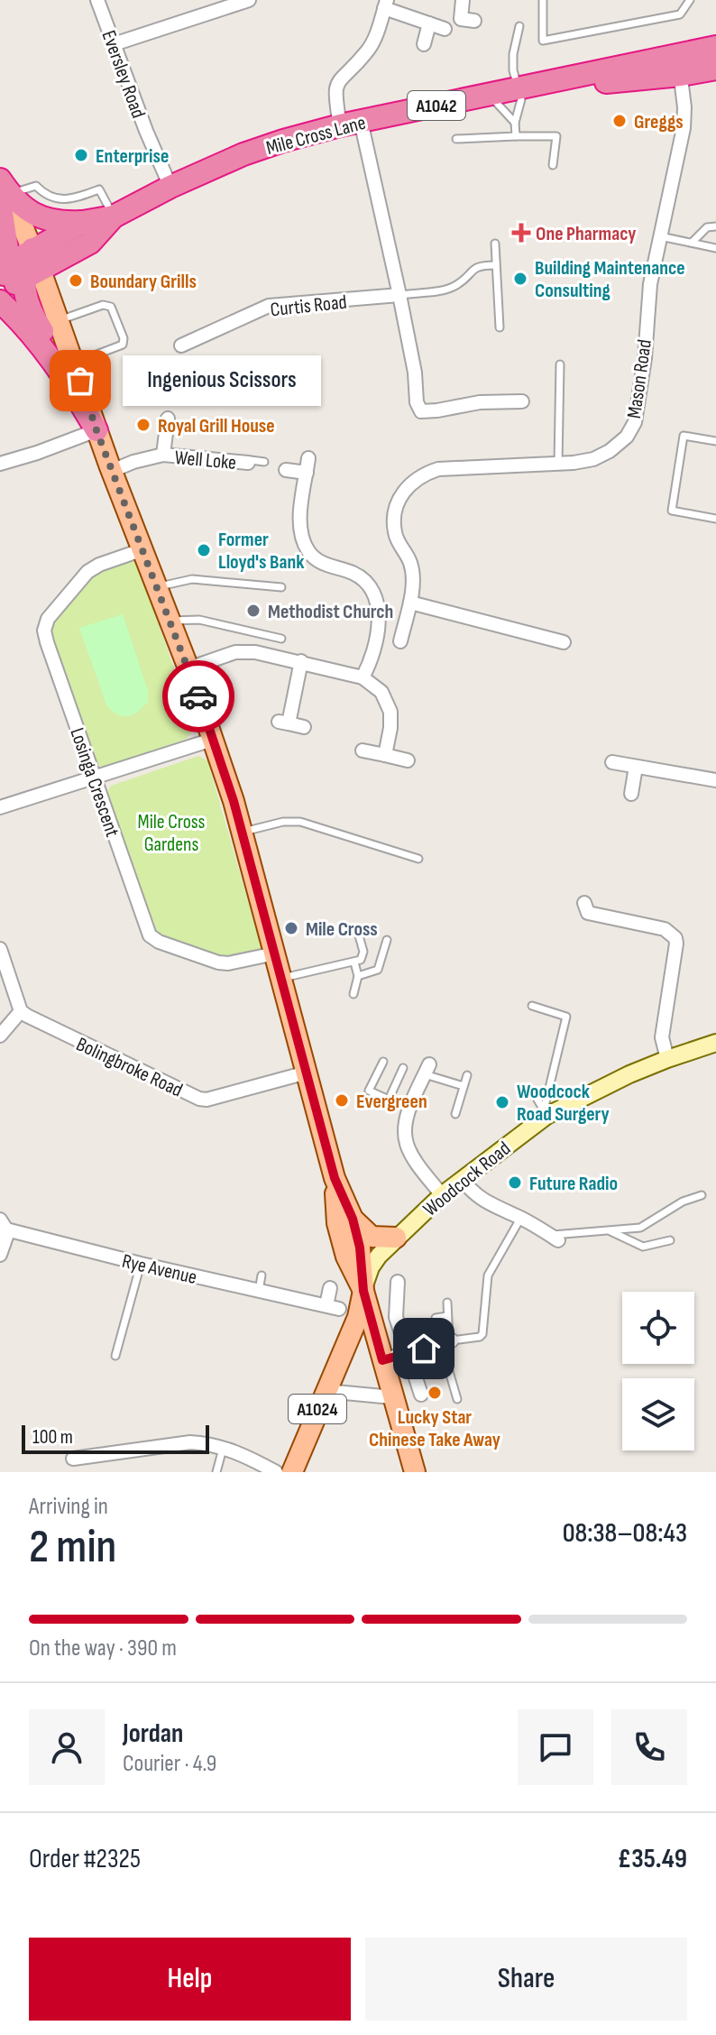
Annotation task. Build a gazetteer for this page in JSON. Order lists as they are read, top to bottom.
{
  "streets": {
    "highway": ["A1042", "Mile Cross Lane"],
    "main road": ["A1024"],
    "street": [
      "Eversley Road",
      "Curtis Road",
      "Mason Road",
      "Well Loke",
      "Losinga Crescent",
      "Bolingbroke Road",
      "Woodcock Road",
      "Rye Avenue"
    ]
  },
  "crossings": [
    ["Eversley Road", "Mile Cross Lane"],
    ["A1042", "Mile Cross Lane"],
    ["Mile Cross Lane", "Mason Road"],
    ["Woodcock Road", "A1024"]
  ],
  "parks": ["Mile Cross Gardens"],
  "places": {
    "other": [
      "Greggs",
      "Enterprise",
      "Building Maintenance Consulting",
      "Boundary Grills",
      "Ingenious Scissors",
      "Royal Grill House",
      "Former Lloyd's Bank",
      "Methodist Church",
      "Mile Cross",
      "Evergreen",
      "Woodcock Road Surgery",
      "Future Radio",
      "Lucky Star Chinese Take Away"
    ],
    "health": ["One Pharmacy"]
  },
  "scale_bar": "100 m",
  "page": {
    "bubble": "Ingenious Scissors",
    "scale": "100 m",
    "heading": ["2 min", "Arriving in", "08:38–08:43"],
    "panel": [
      "Jordan",
      "Courier · 4.9",
      "Order #2325",
      "£35.49"
    ],
    "bar": "On the way · 390 m",
    "buttons": ["Help", "Share"]
  }
}
